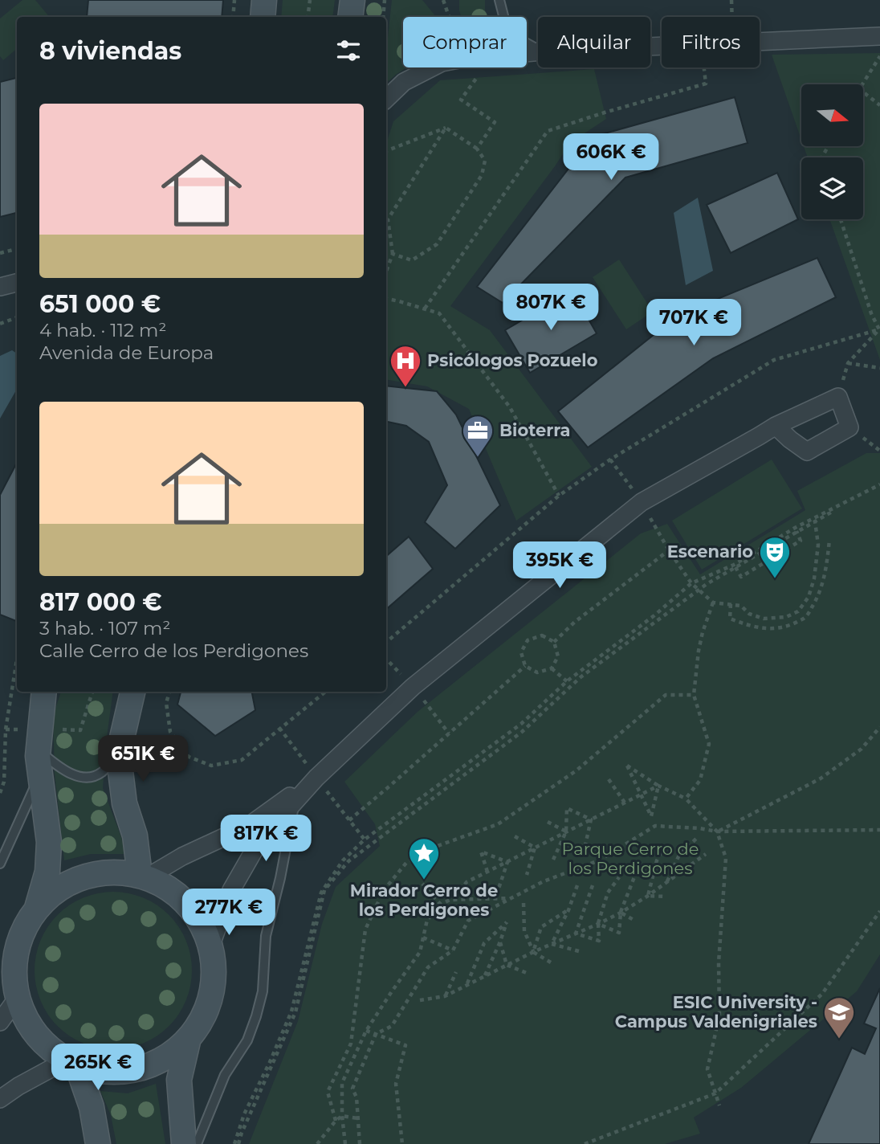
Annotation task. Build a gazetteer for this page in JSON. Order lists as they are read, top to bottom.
{
  "parks": ["Parque Cerro de los Perdigones"],
  "places": {
    "hospital": ["Psicólogos Pozuelo"],
    "office": ["Bioterra"],
    "theatre": ["Escenario"],
    "place": ["Mirador Cerro de los Perdigones"],
    "school or university": ["ESIC University - Campus Valdenigriales"]
  },
  "north": "right",
  "page": {
    "chip": ["Comprar", "Alquilar", "Filtros"],
    "heading": "8 viviendas",
    "list": [
      {
        "name": "651 000 €",
        "note": "4 hab. · 112 m² · Avenida de Europa"
      },
      {
        "name": "817 000 €",
        "note": "3 hab. · 107 m² · Calle Cerro de los Perdigones"
      }
    ],
    "price": [
      "606K €",
      "807K €",
      "707K €",
      "395K €",
      "651K €",
      "817K €",
      "277K €",
      "265K €"
    ]
  }
}
